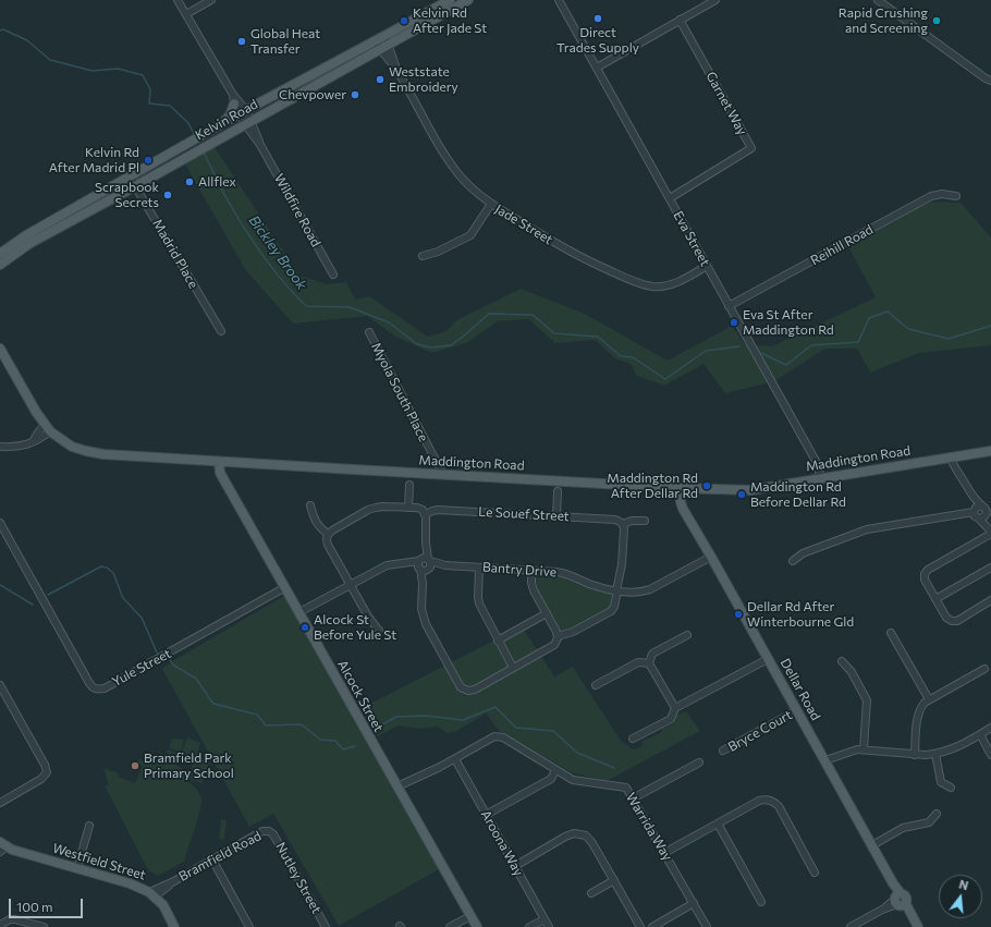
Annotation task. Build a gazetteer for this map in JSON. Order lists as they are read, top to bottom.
{
  "streets": {
    "main road": [
      "Kelvin Road",
      "Maddington Road",
      "Dellar Road",
      "Alcock Street",
      "Westfield Street"
    ],
    "street": [
      "Garnet Way",
      "Wildfire Road",
      "Jade Street",
      "Eva Street",
      "Reihill Road",
      "Madrid Place",
      "Myola South Place",
      "Le Souef Street",
      "Bantry Drive",
      "Yule Street",
      "Bryce Court",
      "Warrida Way",
      "Aroona Way",
      "Bramfield Road",
      "Nutley Street"
    ]
  },
  "crossings": [
    ["Garnet Way", "Eva Street"],
    ["Kelvin Road", "Wildfire Road"],
    ["Kelvin Road", "Jade Street"],
    ["Kelvin Road", "Madrid Place"],
    ["Jade Street", "Eva Street"],
    ["Eva Street", "Reihill Road"],
    ["Eva Street", "Maddington Road"],
    ["Myola South Place", "Maddington Road"],
    ["Maddington Road", "Dellar Road"],
    ["Maddington Road", "Alcock Street"],
    ["Bantry Drive", "Dellar Road"],
    ["Yule Street", "Alcock Street"],
    ["Dellar Road", "Bryce Court"],
    ["Alcock Street", "Warrida Way"],
    ["Warrida Way", "Aroona Way"],
    ["Bramfield Road", "Westfield Street"],
    ["Bramfield Road", "Nutley Street"]
  ],
  "water": ["Bickley Brook"],
  "places": [
    "Direct Trades Supply",
    "Kelvin Rd After Jade St",
    "Rapid Crushing and Screening",
    "Global Heat Transfer",
    "Weststate Embroidery",
    "Chevpower",
    "Kelvin Rd After Madrid Pl",
    "Allflex",
    "Scrapbook Secrets",
    "Eva St After Maddington Rd",
    "Maddington Rd After Dellar Rd",
    "Maddington Rd Before Dellar Rd",
    "Dellar Rd After Winterbourne Gld",
    "Alcock St Before Yule St",
    "Bramfield Park Primary School"
  ],
  "scale_bar": "100 m",
  "north": "top"
}
